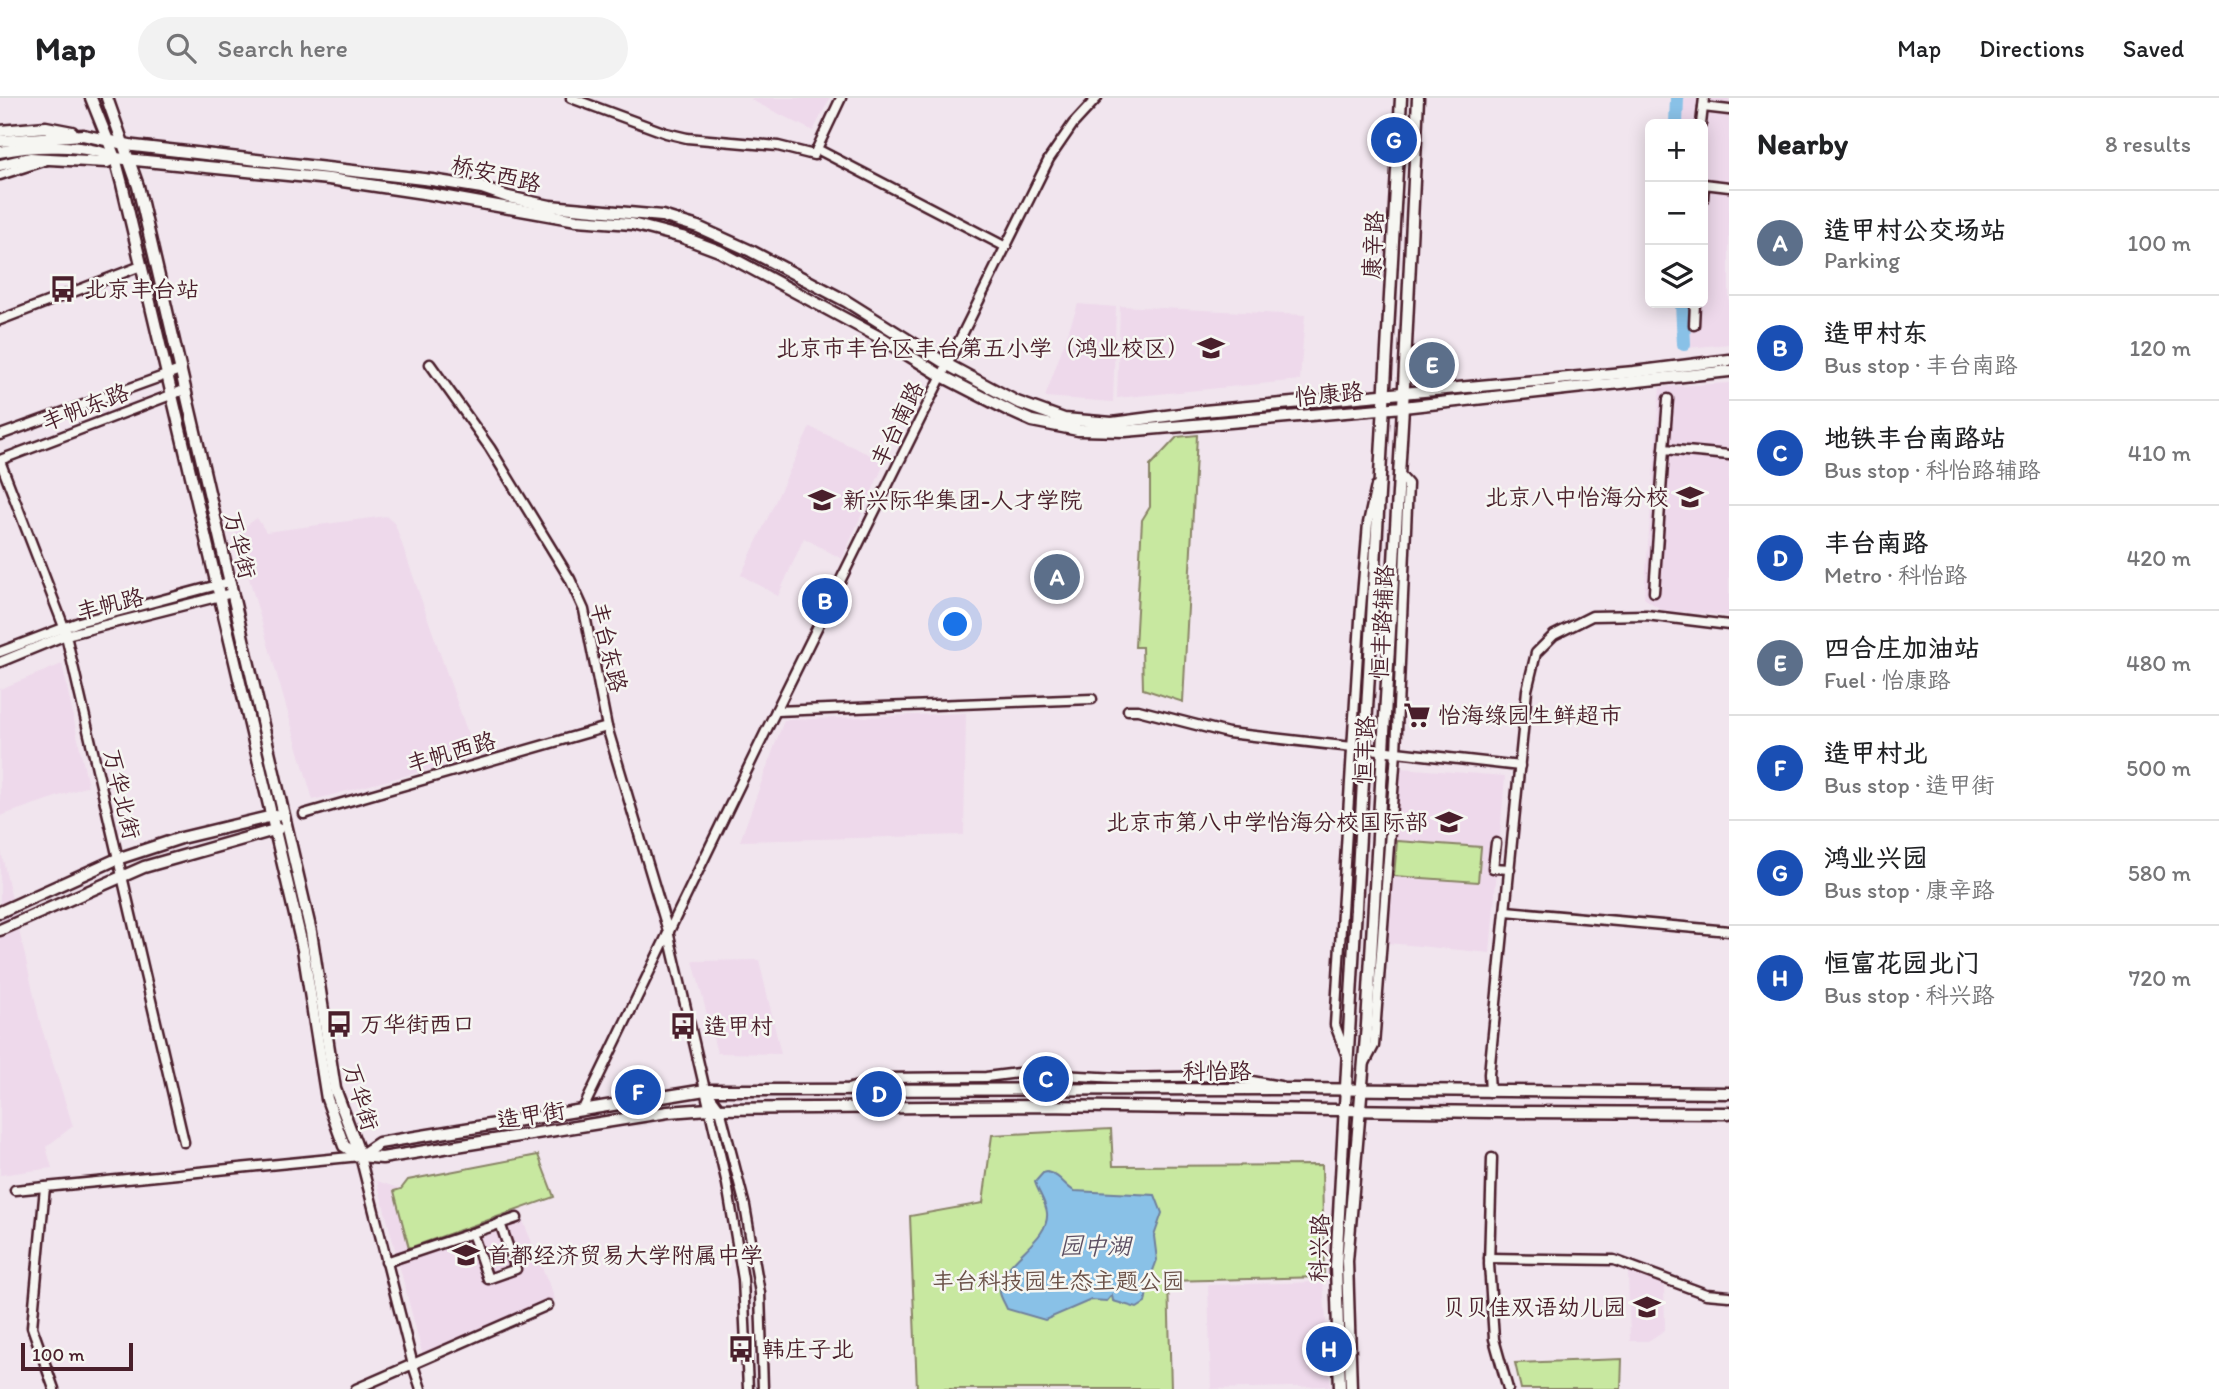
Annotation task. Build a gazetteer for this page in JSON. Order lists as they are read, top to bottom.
{
  "streets": {
    "main road": [
      "桥安西路",
      "康辛路",
      "怡康路",
      "万华街",
      "恒丰路",
      "科怡路",
      "造甲街",
      "科兴路"
    ],
    "street": [
      "丰帆东路",
      "丰台南路",
      "丰帆路",
      "恒丰路辅路",
      "丰台东路",
      "丰帆西路",
      "万华北街"
    ]
  },
  "crossings": [
    ["桥安西路", "怡康路"],
    ["桥安西路", "丰台南路"],
    ["桥安西路", "万华街"],
    ["康辛路", "怡康路"],
    ["康辛路", "恒丰路"],
    ["怡康路", "丰台南路"],
    ["怡康路", "恒丰路"],
    ["丰帆东路", "万华街"],
    ["丰帆东路", "万华北街"],
    ["丰台南路", "丰台东路"],
    ["丰台南路", "造甲街"],
    ["万华街", "丰帆路"],
    ["万华街", "造甲街"],
    ["丰帆路", "万华北街"],
    ["恒丰路辅路", "恒丰路"],
    ["丰台东路", "丰帆西路"],
    ["丰台东路", "造甲街"],
    ["恒丰路", "科怡路"],
    ["恒丰路", "科兴路"],
    ["科怡路", "造甲街"],
    ["科怡路", "科兴路"]
  ],
  "water": ["园中湖"],
  "parks": ["丰台科技园生态主题公园"],
  "places": {
    "bus stop": [
      "北京丰台站",
      "万华街西口",
      "造甲村",
      "韩庄子北"
    ],
    "school or university": [
      "北京市丰台区丰台第五小学（鸿业校区）",
      "北京八中怡海分校",
      "新兴际华集团-人才学院",
      "北京市第八中学怡海分校国际部",
      "首都经济贸易大学附属中学",
      "贝贝佳双语幼儿园"
    ],
    "supermarket": ["怡海绿园生鲜超市"]
  },
  "scale_bar": "100 m",
  "page": {
    "header": "Map",
    "search": "Search here",
    "nav": ["Map", "Directions", "Saved"],
    "heading": ["Nearby", "8 results"],
    "pins": [
      "G",
      "E",
      "A",
      "B",
      "C",
      "F",
      "D",
      "H"
    ],
    "map_buttons": ["+", "−"],
    "list": [
      {
        "mark": "A",
        "name": "造甲村公交场站",
        "note": "Parking",
        "value": "100 m"
      },
      {
        "mark": "B",
        "name": "造甲村东",
        "note": "Bus stop · 丰台南路",
        "value": "120 m"
      },
      {
        "mark": "C",
        "name": "地铁丰台南路站",
        "note": "Bus stop · 科怡路辅路",
        "value": "410 m"
      },
      {
        "mark": "D",
        "name": "丰台南路",
        "note": "Metro · 科怡路",
        "value": "420 m"
      },
      {
        "mark": "E",
        "name": "四合庄加油站",
        "note": "Fuel · 怡康路",
        "value": "480 m"
      },
      {
        "mark": "F",
        "name": "造甲村北",
        "note": "Bus stop · 造甲街",
        "value": "500 m"
      },
      {
        "mark": "G",
        "name": "鸿业兴园",
        "note": "Bus stop · 康辛路",
        "value": "580 m"
      },
      {
        "mark": "H",
        "name": "恒富花园北门",
        "note": "Bus stop · 科兴路",
        "value": "720 m"
      }
    ],
    "scale": "100 m"
  }
}
